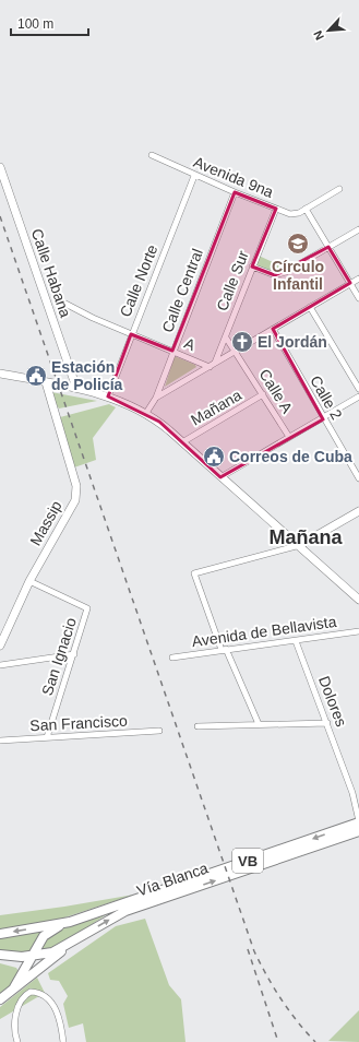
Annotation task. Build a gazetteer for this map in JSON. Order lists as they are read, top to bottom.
{
  "streets": {
    "main road": ["VB", "Vía Blanca"],
    "street": [
      "Avenida 9na",
      "Calle Habana",
      "Calle Norte",
      "Calle Sur",
      "Calle Central",
      "A",
      "Calle A",
      "Calle 2",
      "Mañana",
      "Massip",
      "Avenida de Bellavista",
      "San Ignacio",
      "Dolores",
      "San Francisco"
    ]
  },
  "crossings": [
    ["Avenida 9na", "Calle Norte"],
    ["Avenida 9na", "Calle Sur"],
    ["Avenida 9na", "Calle Central"],
    ["Calle Norte", "A"],
    ["Calle Sur", "Calle A"],
    ["Calle Central", "A"],
    ["Calle A", "Mañana"],
    ["Massip", "San Ignacio"],
    ["Avenida de Bellavista", "Dolores"],
    ["San Ignacio", "San Francisco"],
    ["Dolores", "Vía Blanca"]
  ],
  "districts": ["Mañana"],
  "places": {
    "school or university": ["Círculo Infantil"],
    "church": ["El Jordán"],
    "public building": ["Estación de Policía", "Correos de Cuba"]
  },
  "scale_bar": "100 m",
  "north": "bottom left"
}
